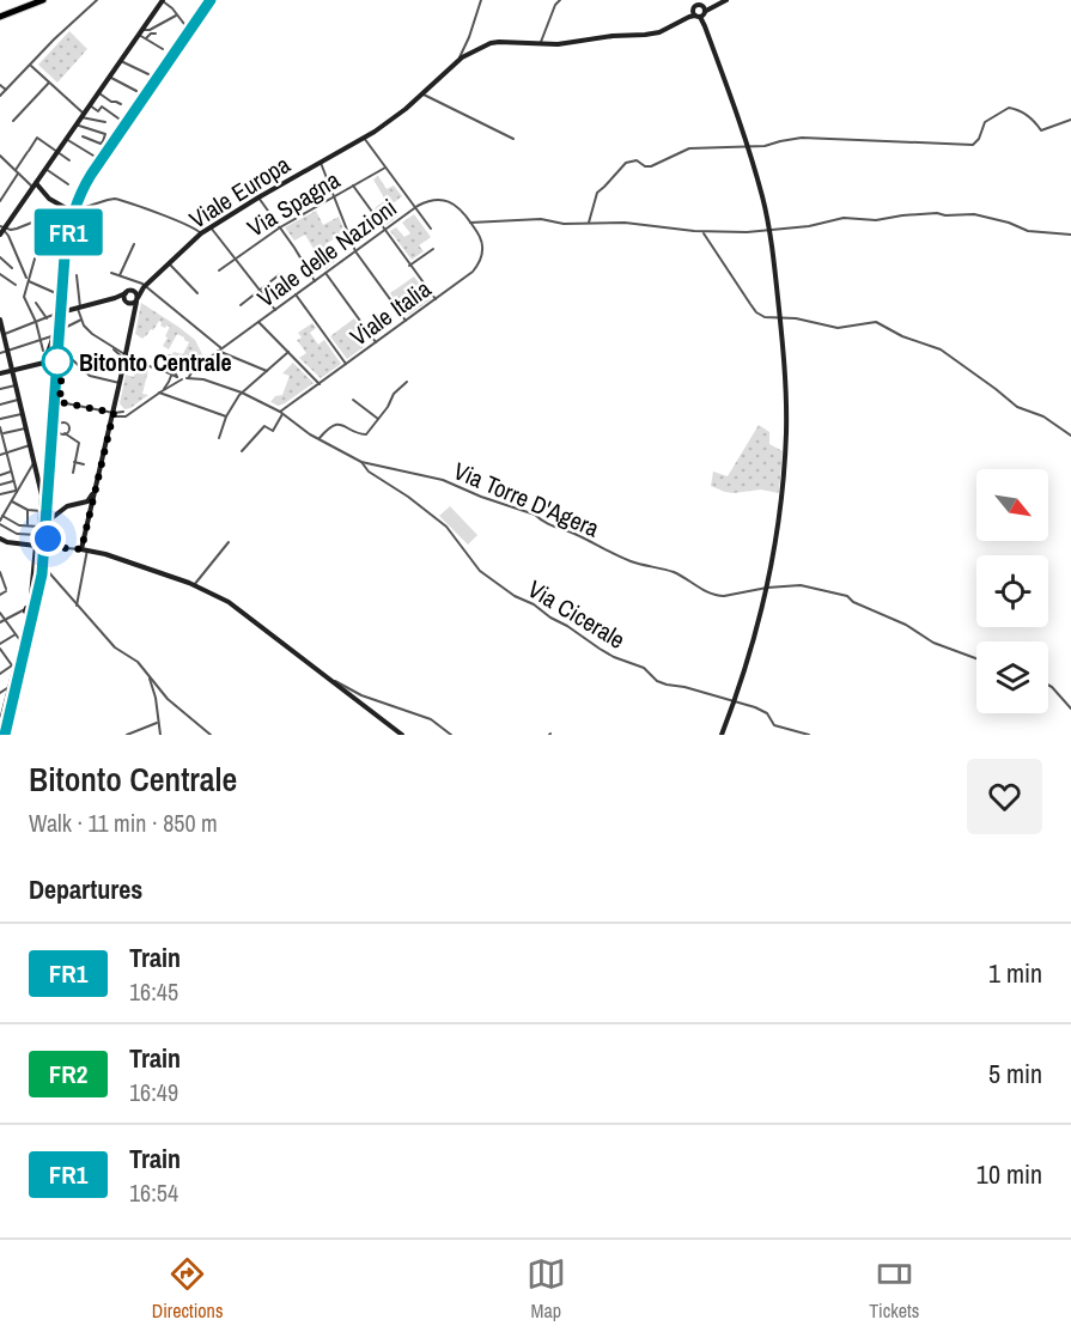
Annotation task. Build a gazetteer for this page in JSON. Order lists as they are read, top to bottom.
{
  "streets": {
    "street": [
      "Viale Europa",
      "Via Spagna",
      "Viale delle Nazioni",
      "Viale Italia",
      "Via Torre D'Agera",
      "Via Cicerale"
    ]
  },
  "crossings": [
    ["Viale delle Nazioni", "Viale Italia"],
    ["Viale Italia", "Via Torre D'Agera"],
    ["Via Torre D'Agera", "Via Cicerale"]
  ],
  "places": ["Bitonto Centrale"],
  "north": "bottom right",
  "page": {
    "on_map": "FR1",
    "heading": [
      ["Bitonto Centrale", "Walk · 11 min · 850 m"],
      "Departures"
    ],
    "list": [
      {
        "mark": "FR1",
        "name": "Train",
        "note": "16:45",
        "value": "1 min"
      },
      {
        "mark": "FR2",
        "name": "Train",
        "note": "16:49",
        "value": "5 min"
      },
      {
        "mark": "FR1",
        "name": "Train",
        "note": "16:54",
        "value": "10 min"
      }
    ],
    "tabs": ["Directions", "Map", "Tickets"]
  }
}
